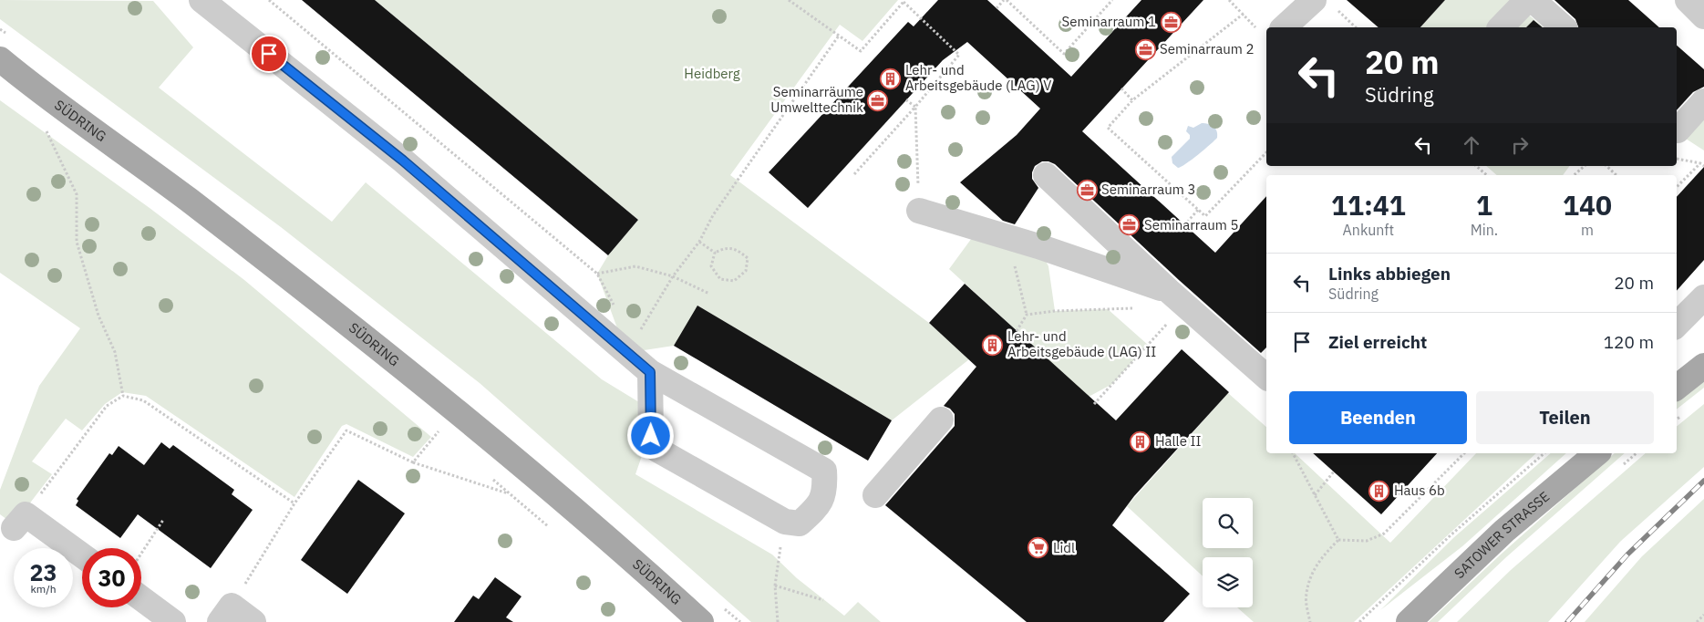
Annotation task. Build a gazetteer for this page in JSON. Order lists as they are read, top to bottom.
{
  "streets": {
    "main road": ["SÜDRING", "SATOWER STRASSE"]
  },
  "parks": ["Heidberg"],
  "places": {
    "office": [
      "Seminarraum 1",
      "Seminarraum 2",
      "Seminarräume Umwelttechnik",
      "Seminarraum 3",
      "Seminarraum 5"
    ],
    "building": [
      "Lehr- und Arbeitsgebäude (LAG) V",
      "Lehr- und Arbeitsgebäude (LAG) II",
      "Halle II",
      "Haus 6b"
    ],
    "supermarket": ["Lidl"]
  },
  "page": {
    "turn": ["20 m", "Südring"],
    "eta": [
      "11:41",
      "Ankunft",
      "1",
      "Min.",
      "140",
      "m"
    ],
    "list": [
      {
        "name": "Links abbiegen",
        "note": "Südring",
        "value": "20 m"
      },
      {
        "name": "Ziel erreicht",
        "value": "120 m"
      }
    ],
    "buttons": ["Beenden", "Teilen"],
    "speed": "23 km/h",
    "limit": "30"
  }
}
